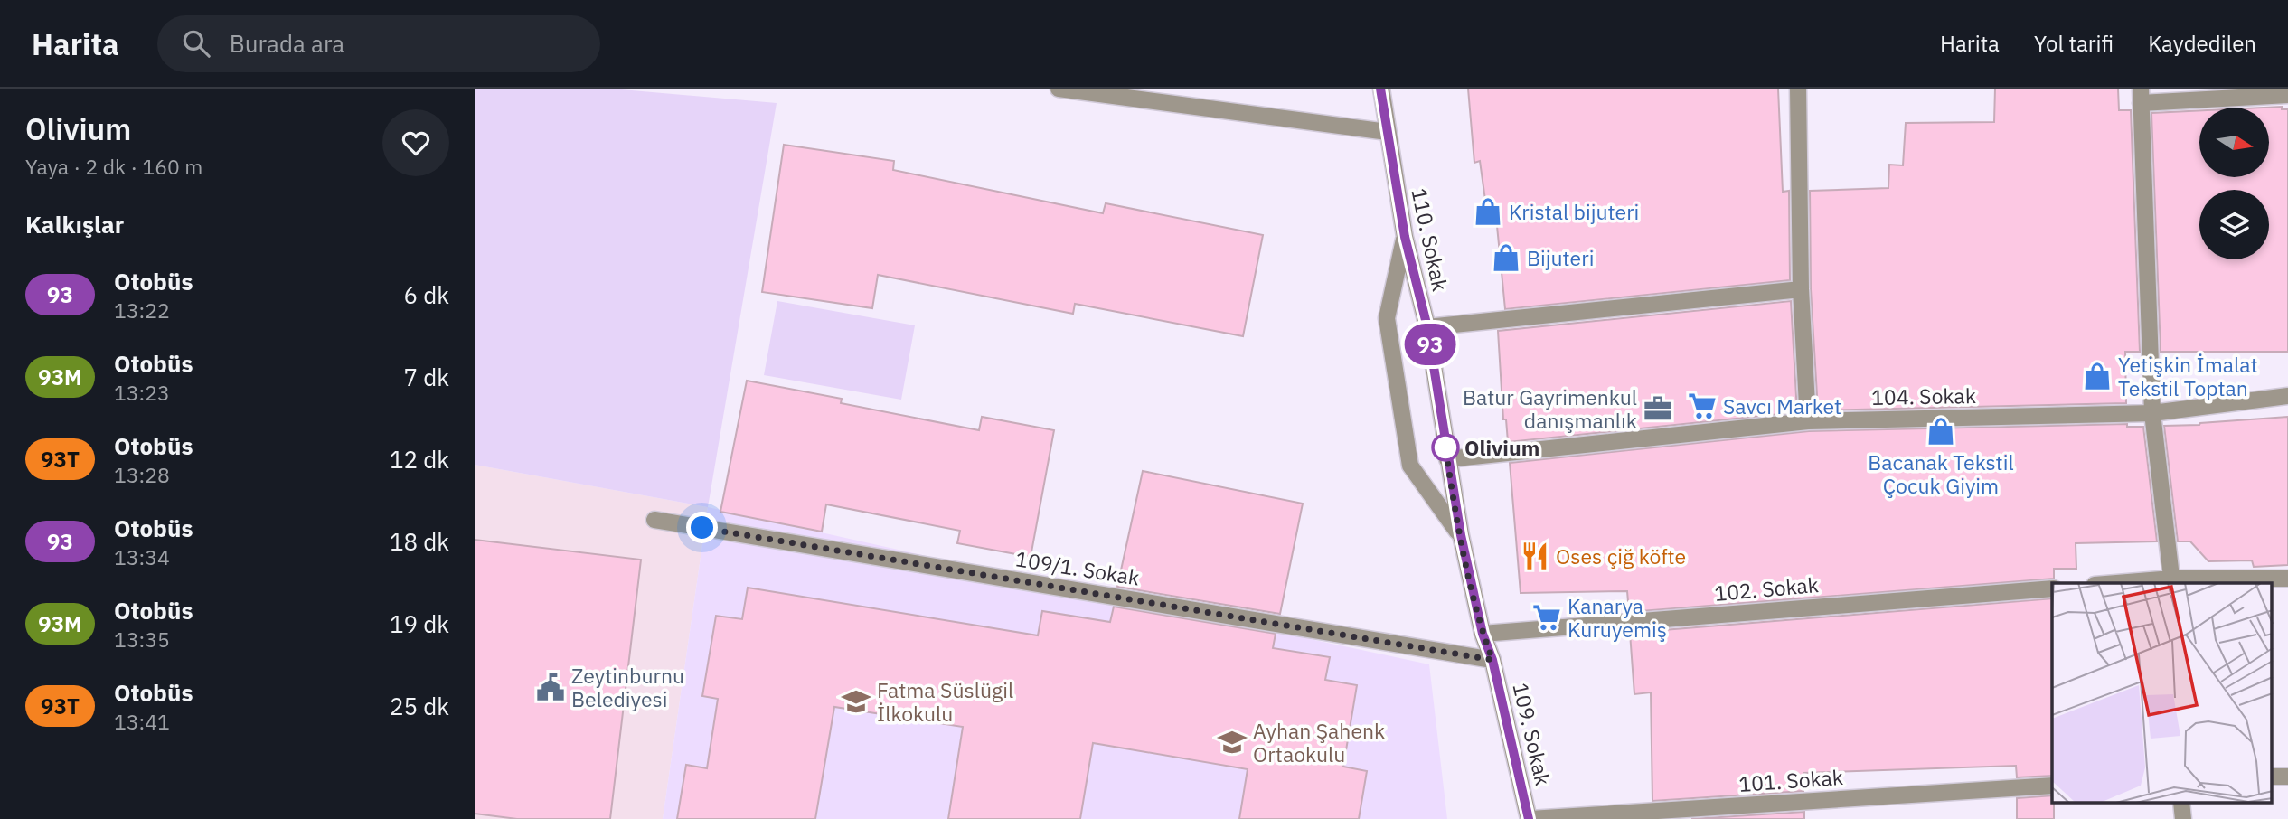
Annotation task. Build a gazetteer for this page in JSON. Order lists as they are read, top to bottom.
{
  "streets": {
    "street": [
      "110. Sokak",
      "104. Sokak",
      "109/1. Sokak",
      "102. Sokak",
      "109. Sokak",
      "101. Sokak"
    ]
  },
  "crossings": [
    ["110. Sokak", "104. Sokak"],
    ["110. Sokak", "109/1. Sokak"],
    ["110. Sokak", "102. Sokak"],
    ["110. Sokak", "109. Sokak"],
    ["109/1. Sokak", "109. Sokak"],
    ["109. Sokak", "101. Sokak"]
  ],
  "places": {
    "shop": [
      "Kristal bijuteri",
      "Bijuteri",
      "Yetişkin İmalat Tekstil Toptan",
      "Bacanak Tekstil Çocuk Giyim"
    ],
    "supermarket": ["Savcı Market", "Kanarya Kuruyemiş"],
    "office": ["Batur Gayrimenkul danışmanlık"],
    "other": ["Olivium"],
    "restaurant": ["Oses çiğ köfte"],
    "public building": ["Zeytinburnu Belediyesi"],
    "school or university": ["Fatma Süslügil İlkokulu", "Ayhan Şahenk Ortaokulu"]
  },
  "lines": ["bus line 93"],
  "north": "right",
  "page": {
    "header": "Harita",
    "search": "Burada ara",
    "nav": ["Harita", "Yol tarifi", "Kaydedilen"],
    "heading": [
      ["Olivium", "Yaya · 2 dk · 160 m"],
      "Kalkışlar"
    ],
    "on_map": "93",
    "list": [
      {
        "mark": "93",
        "name": "Otobüs",
        "note": "13:22",
        "value": "6 dk"
      },
      {
        "mark": "93M",
        "name": "Otobüs",
        "note": "13:23",
        "value": "7 dk"
      },
      {
        "mark": "93T",
        "name": "Otobüs",
        "note": "13:28",
        "value": "12 dk"
      },
      {
        "mark": "93",
        "name": "Otobüs",
        "note": "13:34",
        "value": "18 dk"
      },
      {
        "mark": "93M",
        "name": "Otobüs",
        "note": "13:35",
        "value": "19 dk"
      },
      {
        "mark": "93T",
        "name": "Otobüs",
        "note": "13:41",
        "value": "25 dk"
      }
    ]
  }
}
